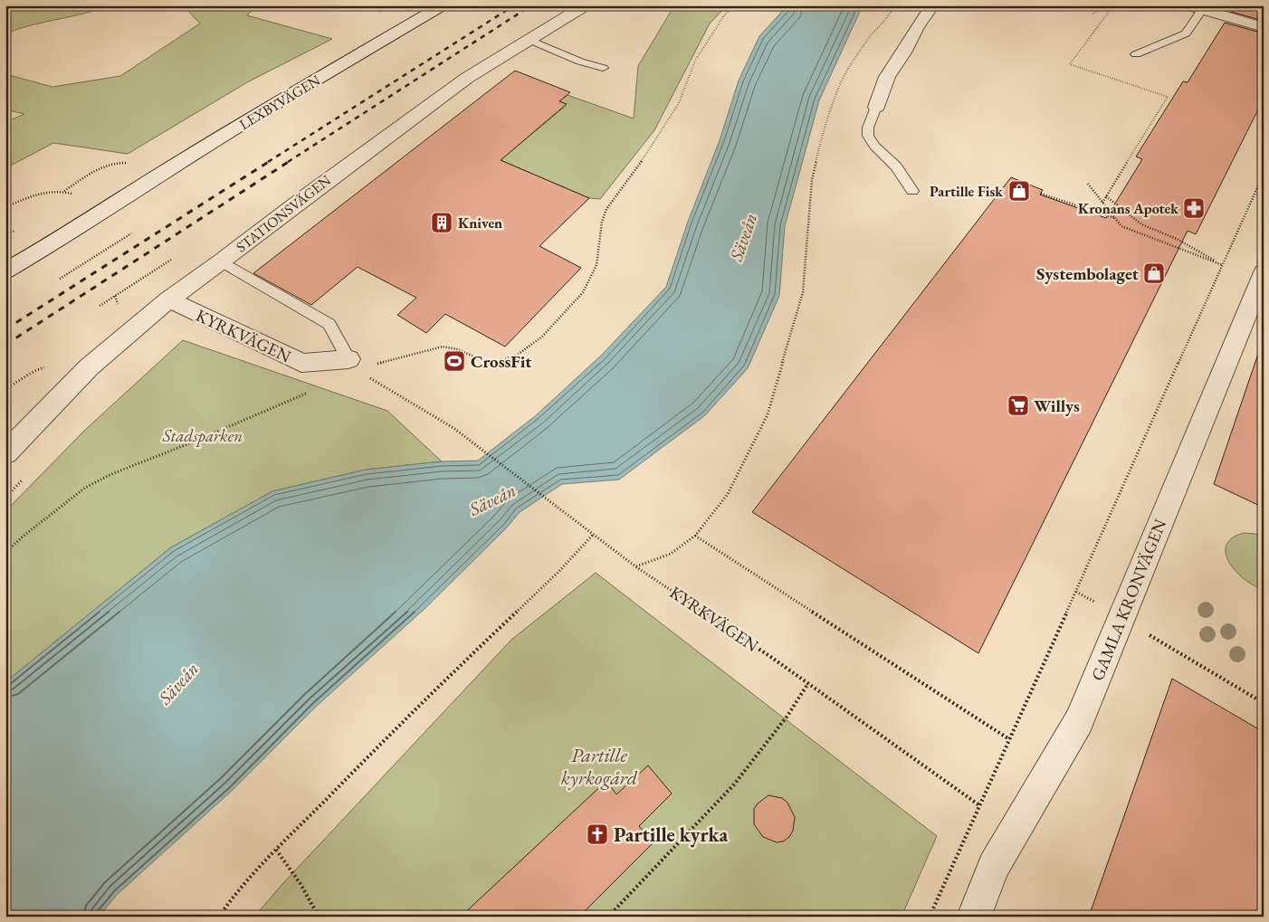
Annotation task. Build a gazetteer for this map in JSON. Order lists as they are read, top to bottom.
{
  "streets": {
    "street": [
      "LEXBYVÄGEN",
      "STATIONSVÄGEN",
      "KYRKVÄGEN",
      "GAMLA KRONVÄGEN"
    ]
  },
  "crossings": [
    ["STATIONSVÄGEN", "KYRKVÄGEN"]
  ],
  "water": ["Säveån"],
  "parks": ["Stadsparken", "Partille kyrkogård"],
  "places": {
    "shop": ["Partille Fisk", "Systembolaget"],
    "pharmacy": ["Kronans Apotek"],
    "building": ["Kniven"],
    "sports": ["CrossFit"],
    "supermarket": ["Willys"],
    "church": ["Partille kyrka"]
  }
}
